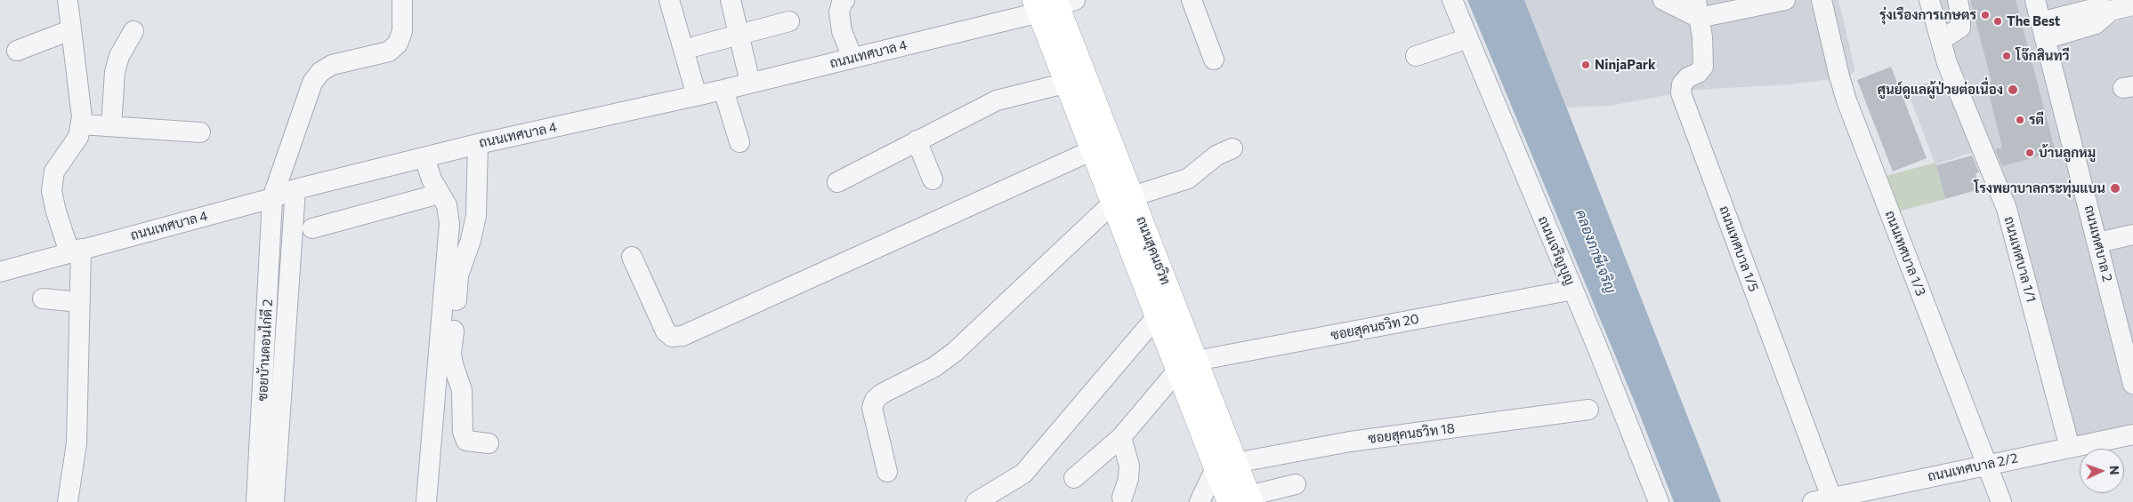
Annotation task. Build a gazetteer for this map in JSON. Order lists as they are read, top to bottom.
{
  "streets": {
    "main road": ["ถนนสุคนธวิท"],
    "street": [
      "ถนนเทศบาล 4",
      "ถนนเทศบาล 2",
      "ถนนเทศบาล 1/5",
      "ถนนเจริญบุญ",
      "ถนนเทศบาล 1/3",
      "ถนนเทศบาล 1/1",
      "ซอยสุคนธวิท 20",
      "ซอยบัานดอนไก่ดี 2",
      "ซอยสุคนธวิท 18",
      "ถนนเทศบาล 2/2"
    ]
  },
  "crossings": [
    ["ถนนเทศบาล 4", "ถนนสุคนธวิท"],
    ["ถนนเทศบาล 4", "ซอยบัานดอนไก่ดี 2"],
    ["ถนนเทศบาล 1/5", "ถนนเทศบาล 2/2"],
    ["ถนนสุคนธวิท", "ซอยสุคนธวิท 20"],
    ["ถนนสุคนธวิท", "ซอยสุคนธวิท 18"],
    ["ถนนเจริญบุญ", "ซอยสุคนธวิท 20"],
    ["ถนนเทศบาล 1/3", "ถนนเทศบาล 2/2"],
    ["ถนนเทศบาล 1/1", "ถนนเทศบาล 2/2"]
  ],
  "water": ["คลองภาษีเจริญ"],
  "places": [
    "รุ่งเรืองการเกษตร",
    "The Best",
    "โจ๊กสินทวี",
    "NinjaPark",
    "ศูนย์ดูแลผู้ป่วยต่อเนื่อง",
    "รตี",
    "บ้านลูกหมู",
    "โรงพยาบาลกระทุ่มแบน"
  ],
  "north": "right"
}
